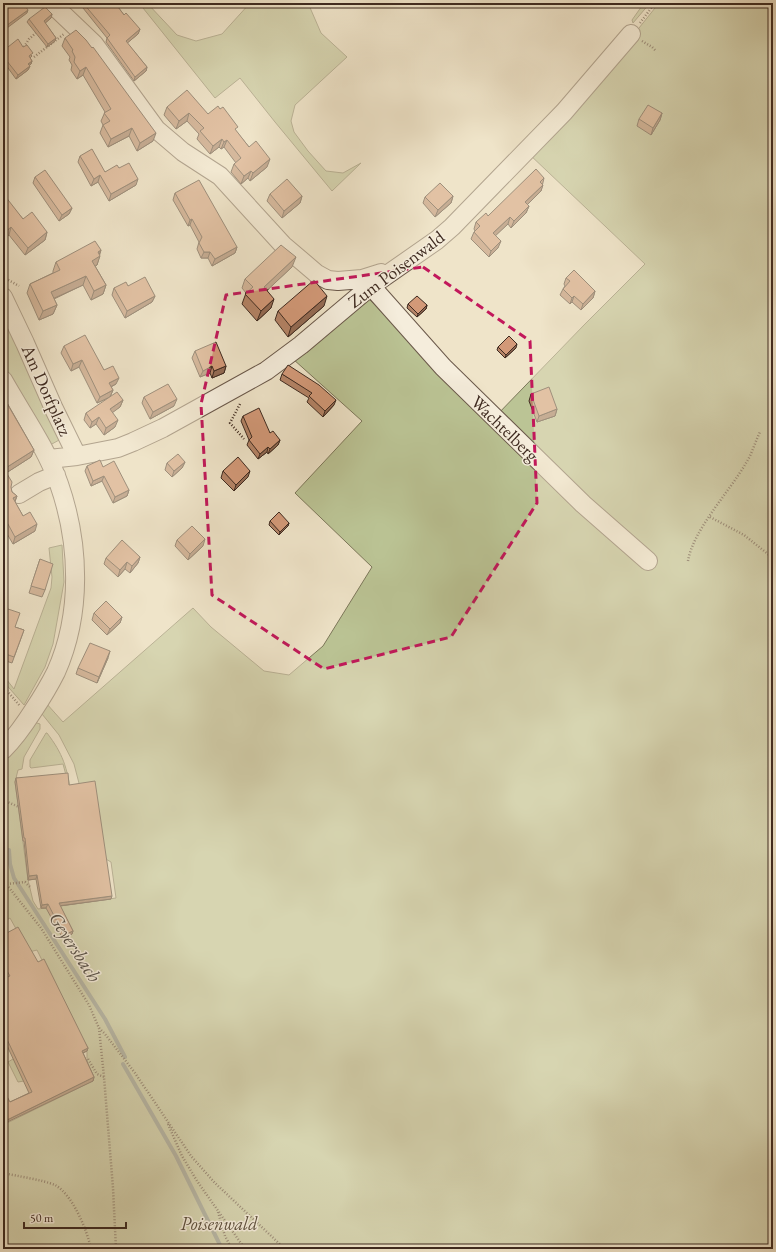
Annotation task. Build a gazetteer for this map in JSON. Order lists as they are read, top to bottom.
{
  "streets": {
    "street": ["Zum Poisenwald", "Am Dorfplatz", "Wachtelberg"]
  },
  "crossings": [
    ["Zum Poisenwald", "Am Dorfplatz"],
    ["Zum Poisenwald", "Wachtelberg"]
  ],
  "water": ["Geyersbach"],
  "parks": ["Poisenwald"],
  "scale_bar": "50 m"
}
